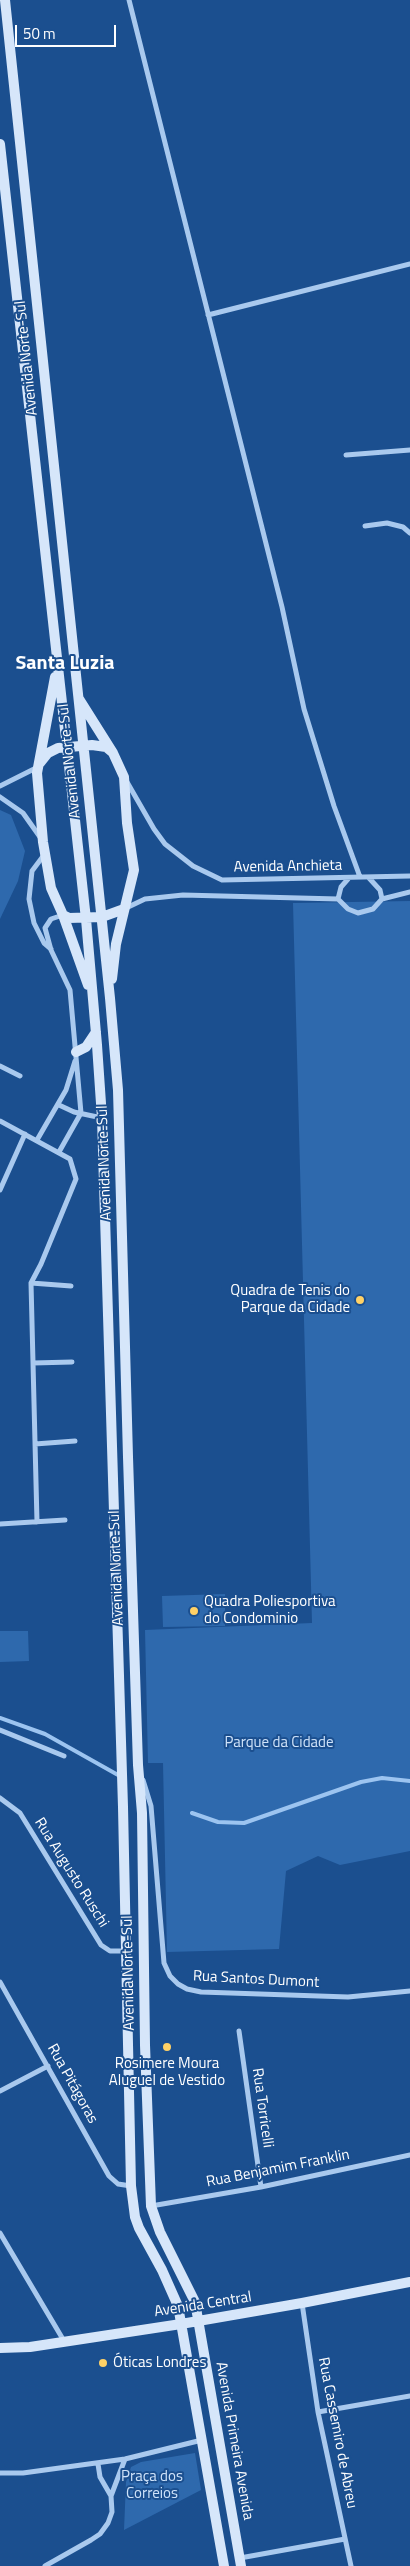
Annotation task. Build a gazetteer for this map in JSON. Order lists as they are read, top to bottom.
{
  "streets": {
    "main road": ["Avenida Norte-Sul", "Avenida Central", "Avenida Primeira Avenida"],
    "street": [
      "Avenida Anchieta",
      "Rua Augusto Ruschi",
      "Rua Santos Dumont",
      "Rua Pitágoras",
      "Rua Torricelli",
      "Rua Benjamim Franklin",
      "Rua Cassemiro de Abreu"
    ]
  },
  "crossings": [
    ["Avenida Norte-Sul", "Rua Augusto Ruschi"],
    ["Avenida Norte-Sul", "Rua Santos Dumont"],
    ["Avenida Norte-Sul", "Rua Pitágoras"],
    ["Avenida Norte-Sul", "Rua Benjamim Franklin"],
    ["Avenida Norte-Sul", "Avenida Central"],
    ["Avenida Norte-Sul", "Avenida Primeira Avenida"],
    ["Rua Torricelli", "Rua Benjamim Franklin"],
    ["Avenida Central", "Rua Cassemiro de Abreu"],
    ["Avenida Central", "Avenida Primeira Avenida"]
  ],
  "districts": ["Santa Luzia"],
  "parks": ["Parque da Cidade", "Praça dos Correios"],
  "places": [
    "Quadra de Tenis do Parque da Cidade",
    "Quadra Poliesportiva do Condominio",
    "Rosimere Moura Aluguel de Vestido",
    "Óticas Londres"
  ],
  "scale_bar": "50 m"
}
